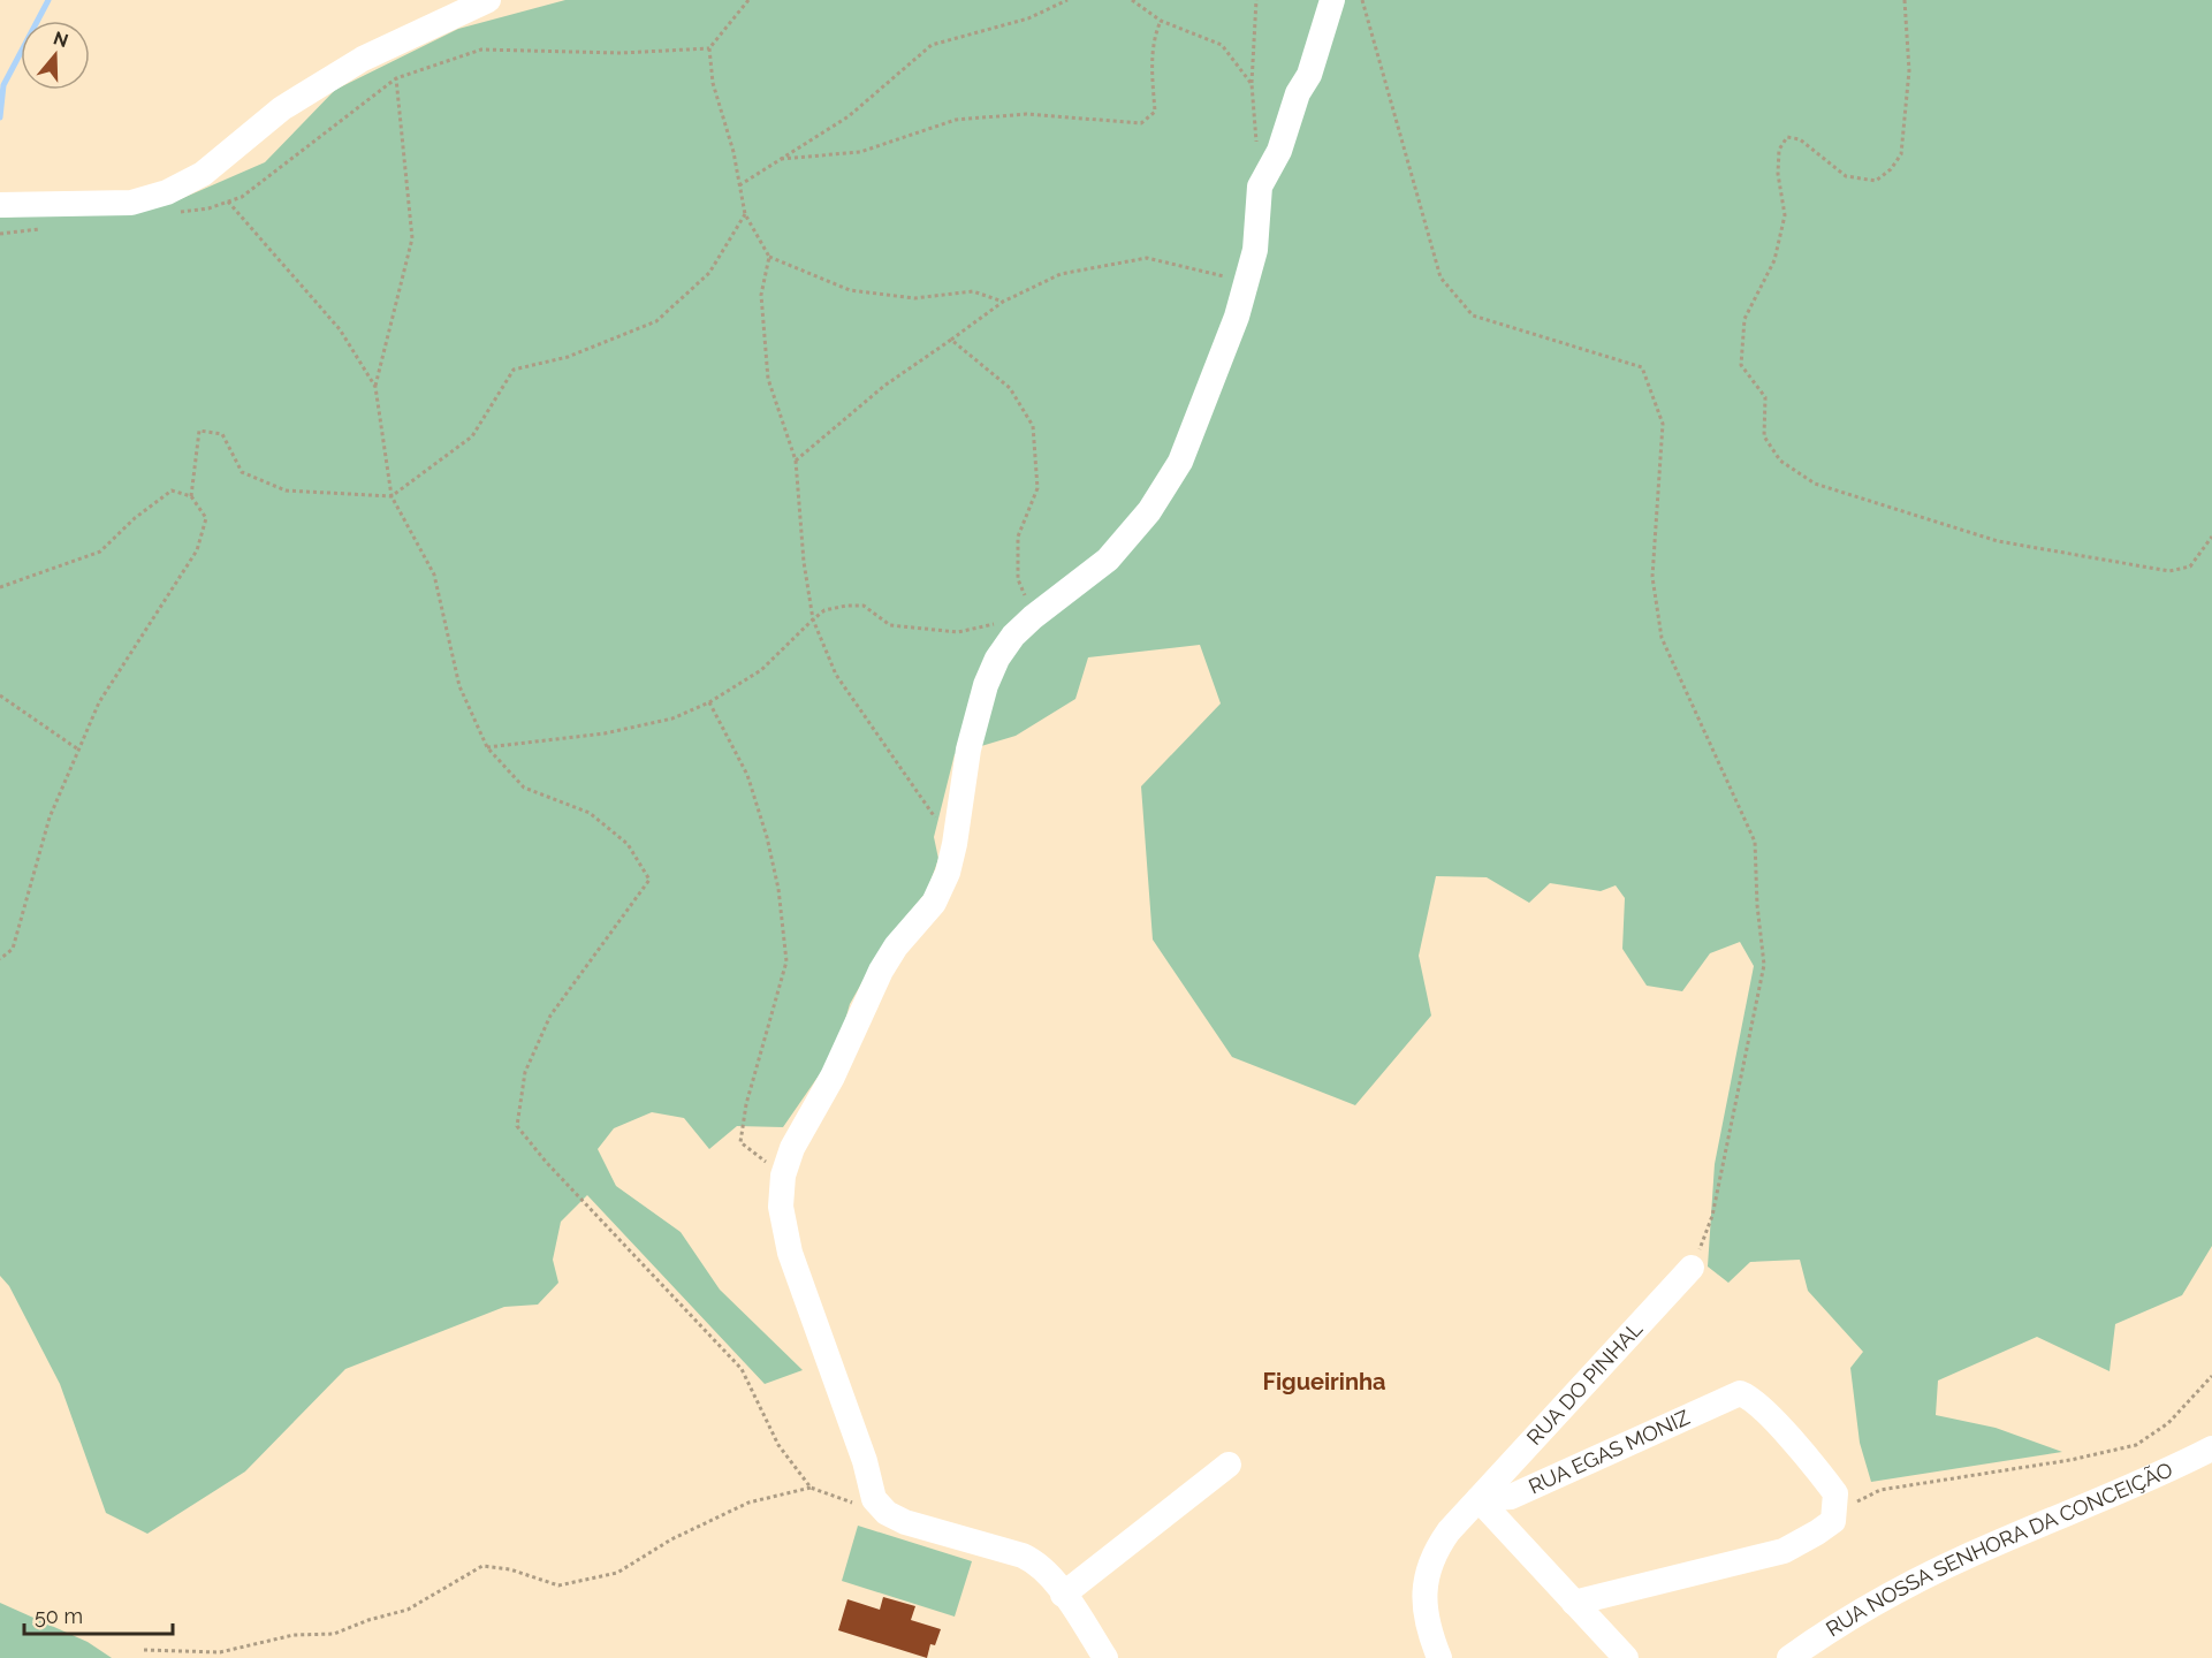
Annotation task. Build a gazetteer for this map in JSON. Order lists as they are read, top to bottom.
{
  "streets": {
    "street": ["RUA DO PINHAL", "RUA EGAS MONIZ", "RUA NOSSA SENHORA DA CONCEIÇÃO"]
  },
  "crossings": [
    ["RUA DO PINHAL", "RUA EGAS MONIZ"]
  ],
  "districts": ["Figueirinha"],
  "scale_bar": "50 m",
  "north": "top"
}
